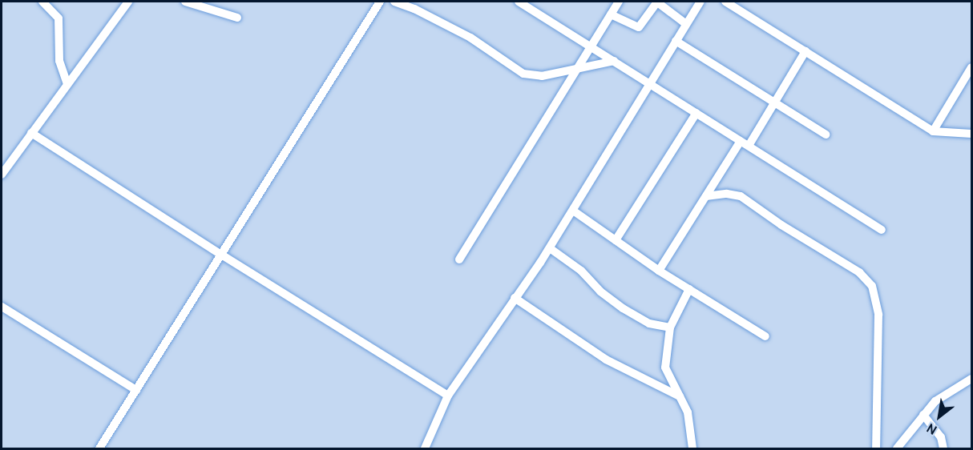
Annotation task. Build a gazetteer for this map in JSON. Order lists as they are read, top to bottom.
{
  "north": "bottom left"
}
